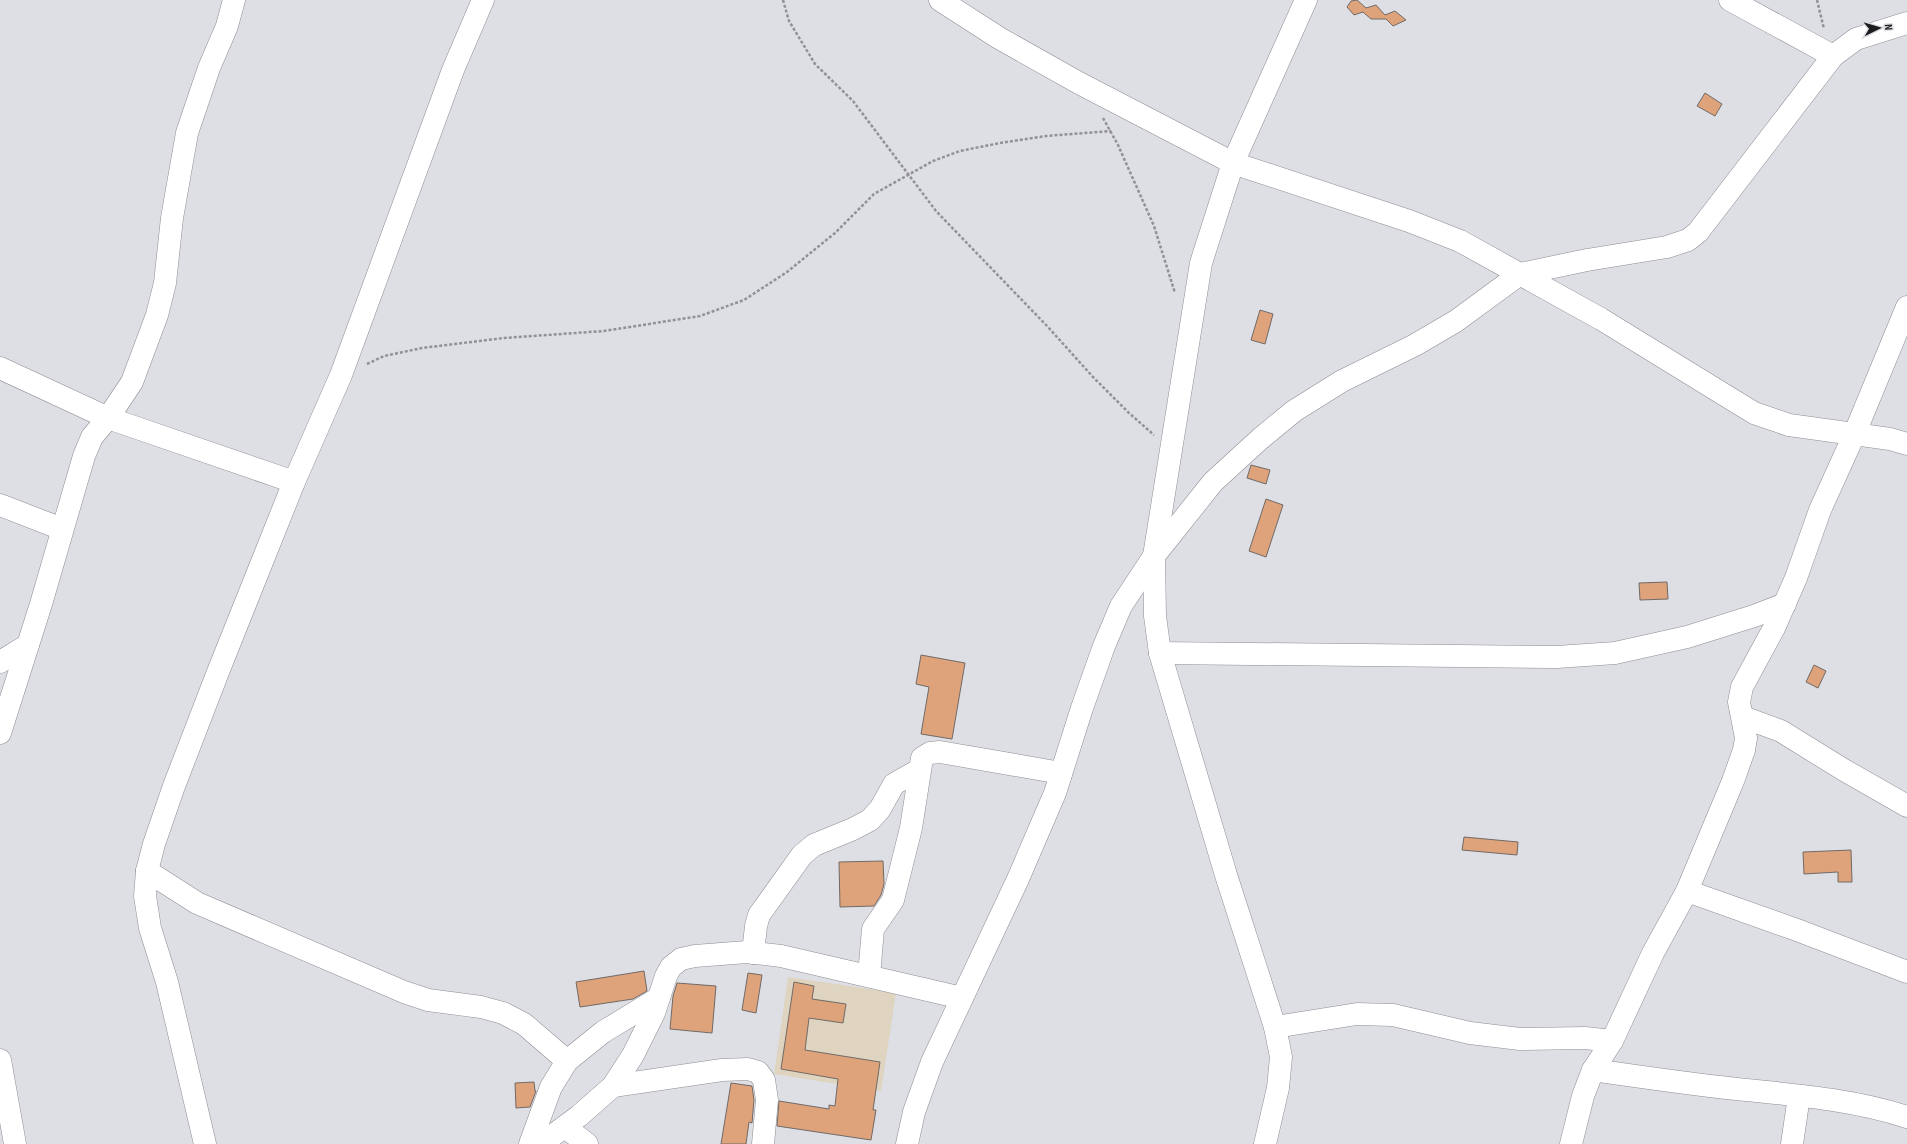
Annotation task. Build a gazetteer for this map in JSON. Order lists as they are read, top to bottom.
{
  "north": "right"
}
